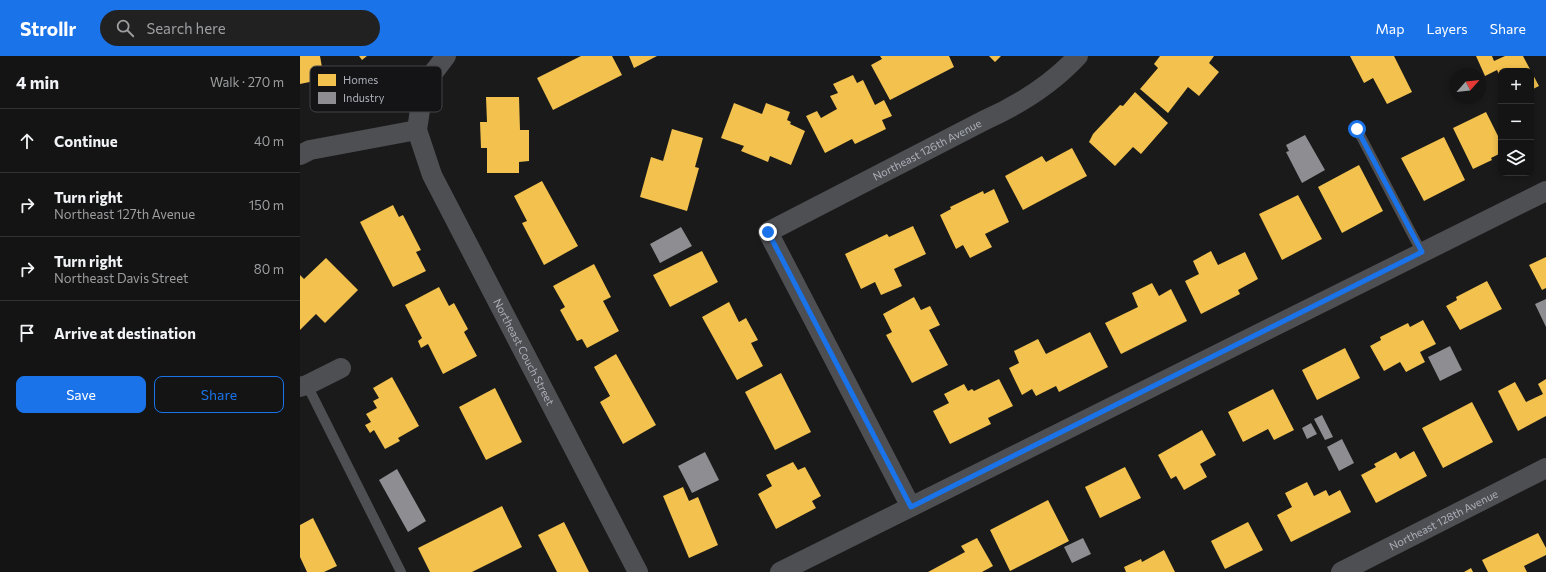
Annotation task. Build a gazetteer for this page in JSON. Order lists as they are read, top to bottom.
{
  "streets": {
    "street": ["Northeast 126th Avenue", "Northeast Couch Street", "Northeast 128th Avenue"]
  },
  "legend": ["Homes", "Industry"],
  "north": "top right",
  "page": {
    "header": "Strollr",
    "search": "Search here",
    "nav": ["Map", "Layers", "Share"],
    "heading": ["4 min", "Walk · 270 m"],
    "map_buttons": ["+", "−"],
    "list": [
      ["Continue", "40 m"],
      ["Turn right", "Northeast 127th Avenue", "150 m"],
      ["Turn right", "Northeast Davis Street", "80 m"],
      "Arrive at destination"
    ],
    "buttons": ["Save", "Share"]
  }
}
